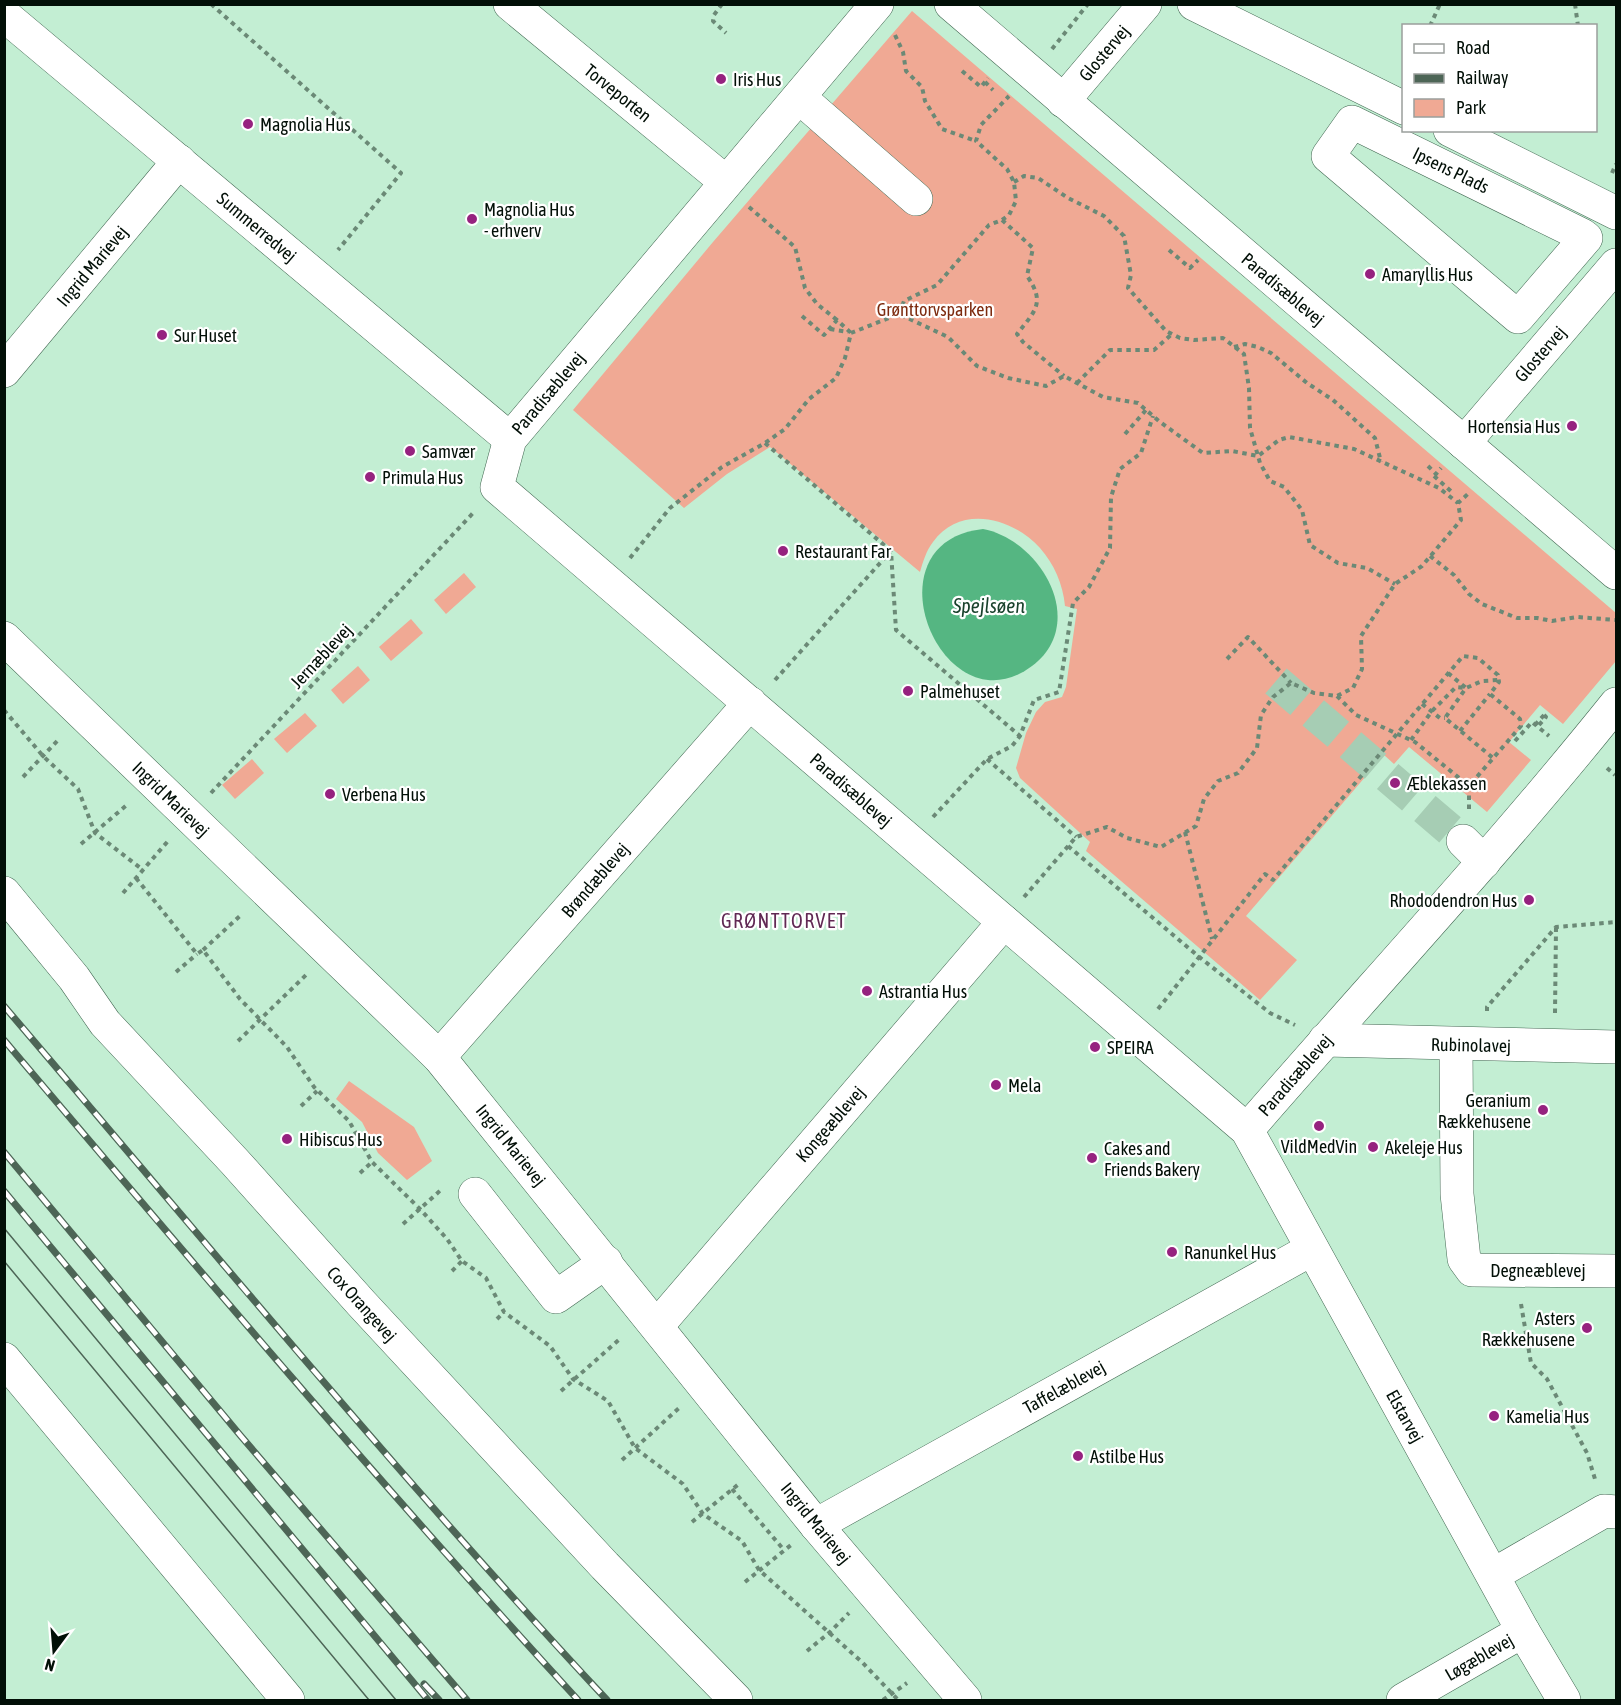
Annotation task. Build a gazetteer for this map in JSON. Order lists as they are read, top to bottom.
{
  "streets": {
    "street": [
      "Glostervej",
      "Torveporten",
      "Ipsens Plads",
      "Summerredvej",
      "Ingrid Marievej",
      "Paradisæblevej",
      "Brøndæblevej",
      "Rubinolavej",
      "Kongeæblevej",
      "Degneæblevej",
      "Cox Orangevej",
      "Taffelæblevej",
      "Elstarvej",
      "Løgæblevej"
    ],
    "path": ["Jernæblevej"]
  },
  "crossings": [
    ["Glostervej", "Paradisæblevej"],
    ["Torveporten", "Paradisæblevej"],
    ["Summerredvej", "Ingrid Marievej"],
    ["Summerredvej", "Paradisæblevej"],
    ["Ingrid Marievej", "Jernæblevej"],
    ["Ingrid Marievej", "Brøndæblevej"],
    ["Ingrid Marievej", "Kongeæblevej"],
    ["Ingrid Marievej", "Taffelæblevej"],
    ["Paradisæblevej", "Brøndæblevej"],
    ["Paradisæblevej", "Rubinolavej"],
    ["Paradisæblevej", "Kongeæblevej"],
    ["Paradisæblevej", "Elstarvej"],
    ["Rubinolavej", "Degneæblevej"],
    ["Taffelæblevej", "Elstarvej"],
    ["Elstarvej", "Løgæblevej"]
  ],
  "districts": ["GRØNTTORVET"],
  "water": ["Spejlsøen"],
  "parks": ["Grønttorvsparken"],
  "places": [
    "Iris Hus",
    "Magnolia Hus",
    "Magnolia Hus - erhverv",
    "Amaryllis Hus",
    "Sur Huset",
    "Hortensia Hus",
    "Samvær",
    "Primula Hus",
    "Restaurant Far",
    "Palmehuset",
    "Æblekassen",
    "Verbena Hus",
    "Rhododendron Hus",
    "Astrantia Hus",
    "SPEIRA",
    "Mela",
    "Geranium Rækkehusene",
    "VildMedVin",
    "Hibiscus Hus",
    "Akeleje Hus",
    "Cakes and Friends Bakery",
    "Ranunkel Hus",
    "Asters Rækkehusene",
    "Kamelia Hus",
    "Astilbe Hus"
  ],
  "legend": ["Road", "Railway", "Park"],
  "north": "bottom"
}
